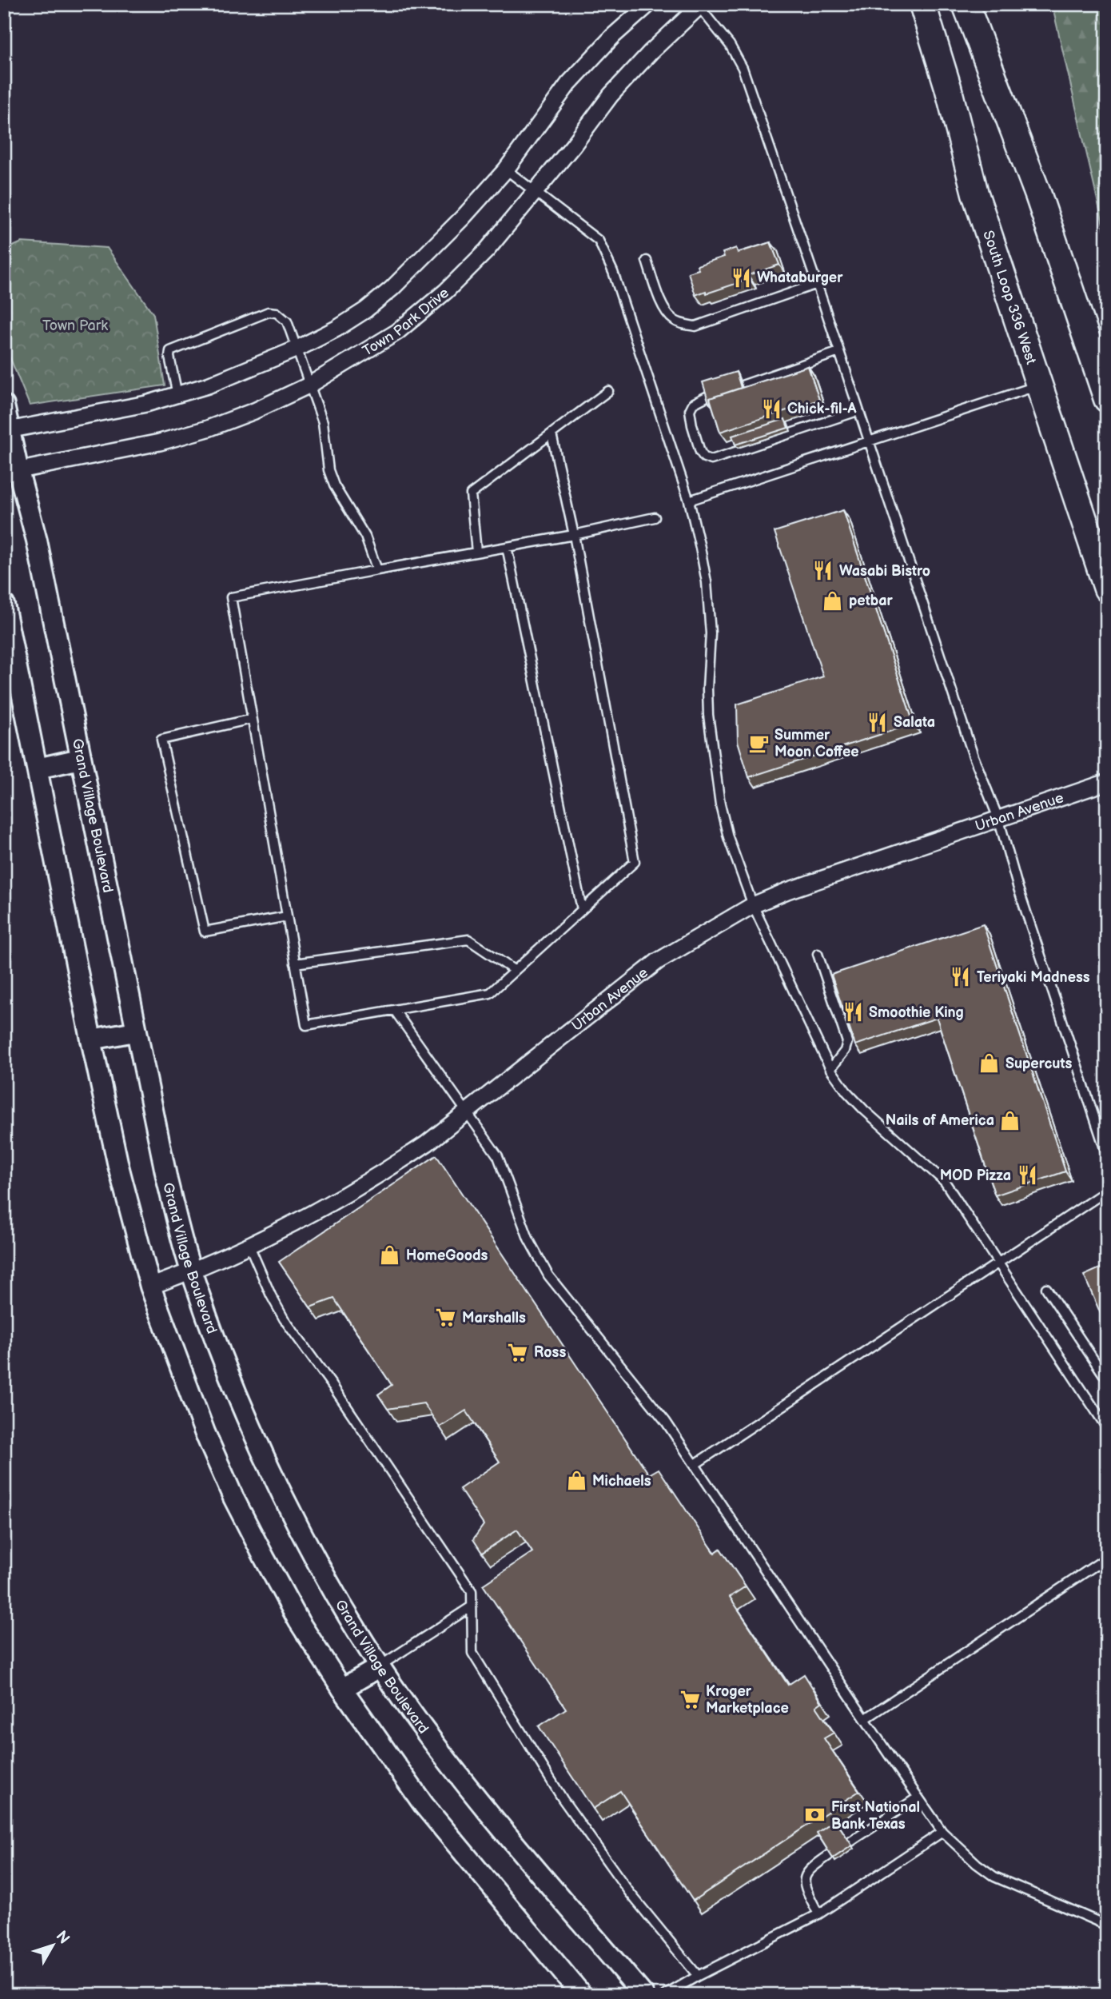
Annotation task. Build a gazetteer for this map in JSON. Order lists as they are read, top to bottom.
{
  "streets": {
    "main road": ["South Loop 336 West"],
    "street": ["Town Park Drive", "Urban Avenue", "Grand Village Boulevard"]
  },
  "crossings": [
    ["Town Park Drive", "Grand Village Boulevard"],
    ["Urban Avenue", "Grand Village Boulevard"]
  ],
  "parks": ["Town Park"],
  "places": {
    "restaurant": [
      "Whataburger",
      "Chick-fil-A",
      "Wasabi Bistro",
      "Salata",
      "Teriyaki Madness",
      "Smoothie King",
      "MOD Pizza"
    ],
    "shop": [
      "petbar",
      "Supercuts",
      "Nails of America",
      "HomeGoods",
      "Michaels"
    ],
    "cafe": ["Summer Moon Coffee"],
    "supermarket": ["Marshalls", "Ross", "Kroger Marketplace"],
    "bank": ["First National Bank Texas"]
  },
  "north": "top right"
}
